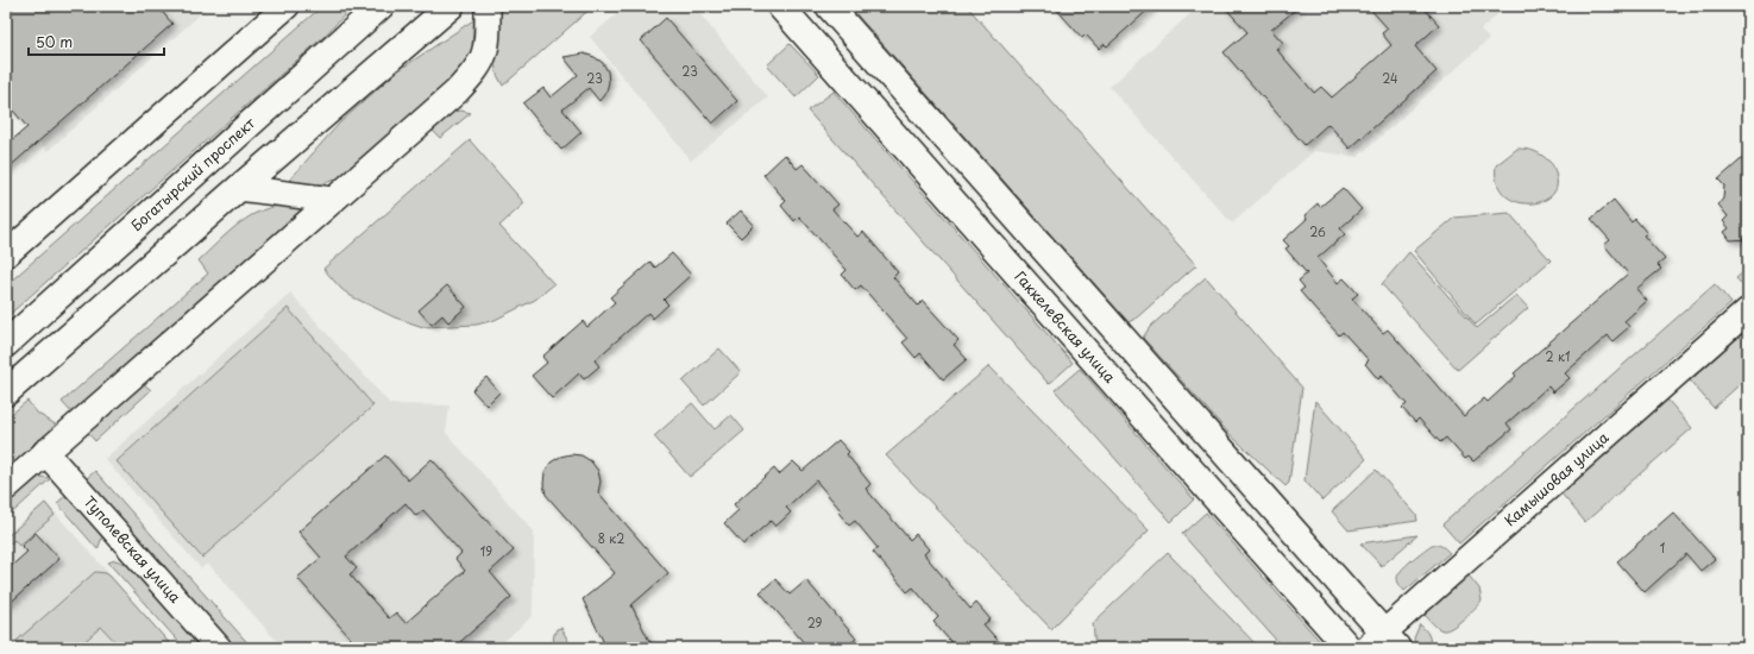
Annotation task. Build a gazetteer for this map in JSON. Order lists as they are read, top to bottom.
{
  "streets": {
    "main road": ["Богатырский проспект", "Гаккелевская улица"],
    "street": ["Камышовая улица", "Туполевская улица"]
  },
  "house_numbers": [
    "23",
    "23",
    "24",
    "26",
    "2 к1",
    "8 к2",
    "1",
    "19",
    "29"
  ],
  "scale_bar": "50 m"
}
